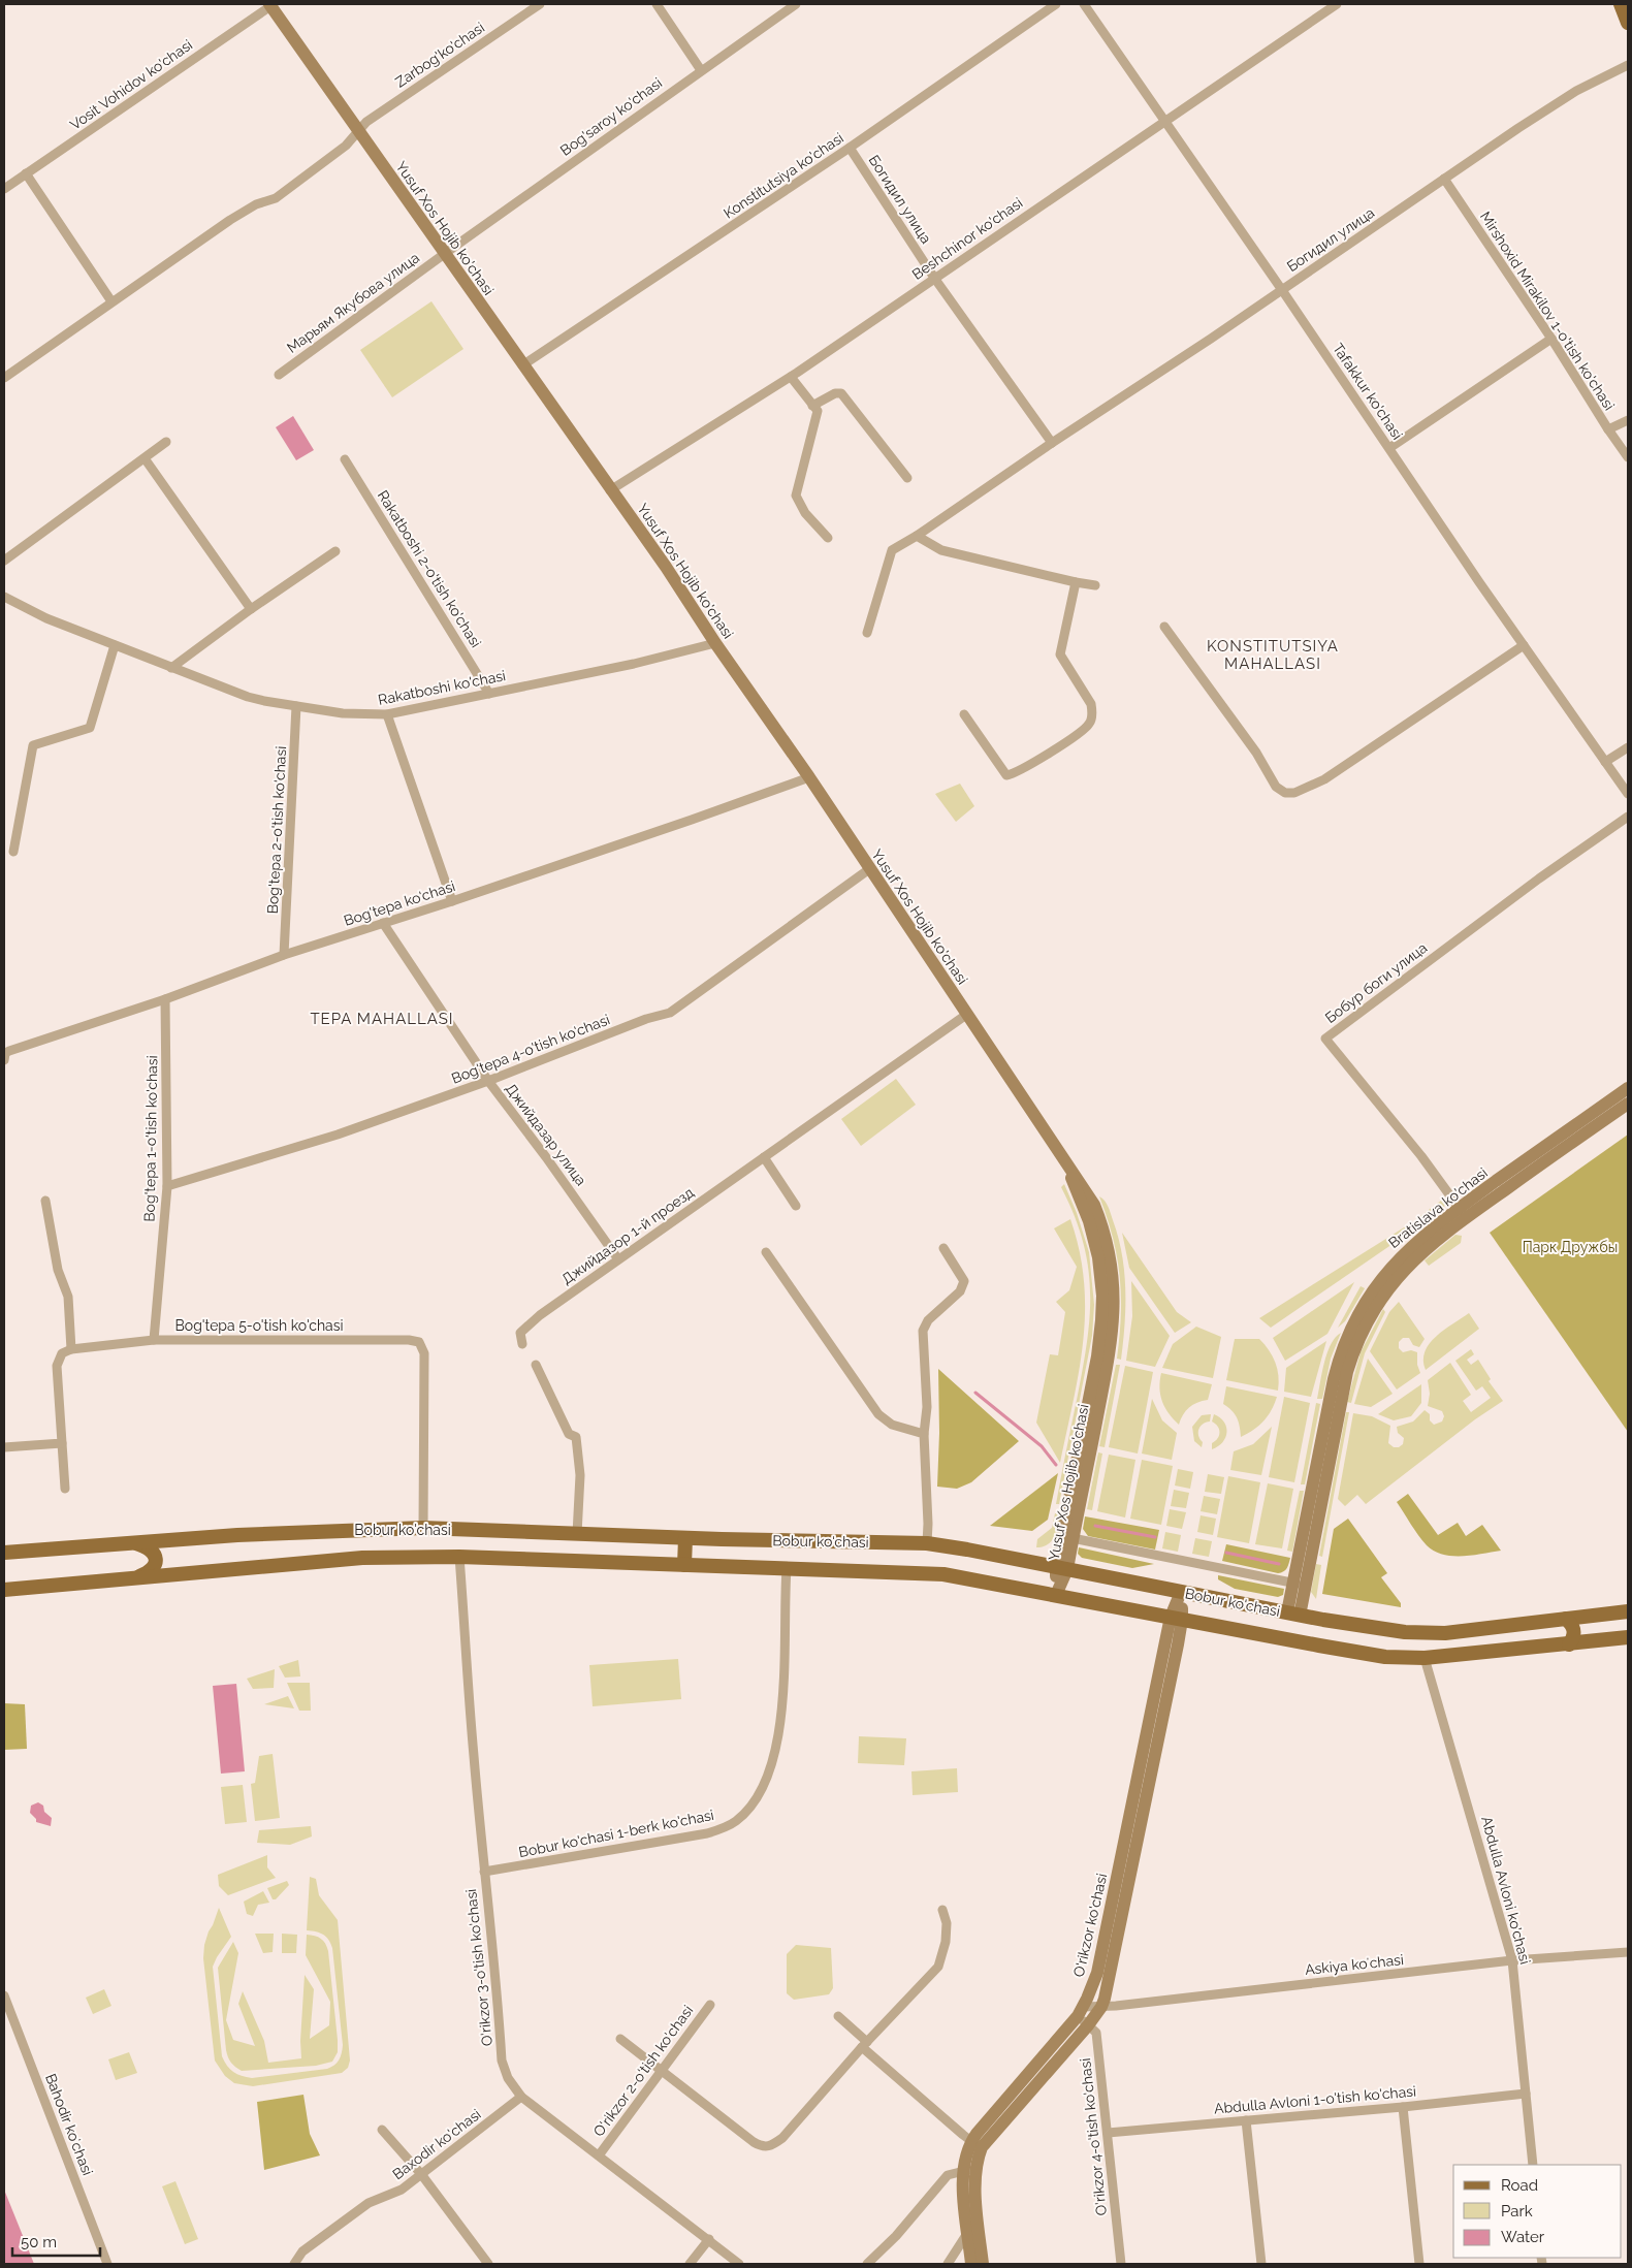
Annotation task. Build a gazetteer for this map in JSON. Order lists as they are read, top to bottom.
{
  "streets": {
    "main road": [
      "Yusuf Xos Hojib ko'chasi",
      "Bratislava ko'chasi",
      "Bobur ko'chasi",
      "O'rikzor ko'chasi"
    ],
    "street": [
      "Zarbog'ko'chasi",
      "Vosit Vohidov ko'chasi",
      "Bog'saroy ko'chasi",
      "Konstitutsiya ko'chasi",
      "Богидил улица",
      "Beshchinor ko'chasi",
      "Марьям Якубова улица",
      "Mirshoxid Mirakilov 1-o'tish ko'chasi",
      "Tafakkur ko'chasi",
      "Rakatboshi 2-o'tish ko'chasi",
      "Rakatboshi ko'chasi",
      "Bog'tepa 2-o'tish ko'chasi",
      "Bog'tepa ko'chasi",
      "Бобур боги улица",
      "Bog'tepa 4-o'tish ko'chasi",
      "Джийдазар улица",
      "Bog'tepa 1-o'tish ko'chasi",
      "Джийдазор 1-й проезд",
      "Bog'tepa 5-o'tish ko'chasi",
      "Bobur ko'chasi 1-berk ko'chasi",
      "Abdulla Avloni ko'chasi",
      "Askiya koʻchasi",
      "O'rikzor 3-o'tish ko'chasi",
      "O'rikzor 2-o'tish ko'chasi",
      "Abdulla Avloni 1-o'tish ko'chasi",
      "Bahodir koʻchasi",
      "O'rikzor 4-o'tish ko'chasi",
      "Baxodir ko'chasi"
    ]
  },
  "crossings": [
    ["Zarbog'ko'chasi", "Yusuf Xos Hojib ko'chasi"],
    ["Vosit Vohidov ko'chasi", "Yusuf Xos Hojib ko'chasi"],
    ["Bog'saroy ko'chasi", "Yusuf Xos Hojib ko'chasi"],
    ["Bog'saroy ko'chasi", "Марьям Якубова улица"],
    ["Konstitutsiya ko'chasi", "Богидил улица"],
    ["Konstitutsiya ko'chasi", "Yusuf Xos Hojib ko'chasi"],
    ["Богидил улица", "Beshchinor ko'chasi"],
    ["Богидил улица", "Mirshoxid Mirakilov 1-o'tish ko'chasi"],
    ["Богидил улица", "Tafakkur ko'chasi"],
    ["Yusuf Xos Hojib ko'chasi", "Beshchinor ko'chasi"],
    ["Yusuf Xos Hojib ko'chasi", "Марьям Якубова улица"],
    ["Yusuf Xos Hojib ko'chasi", "Rakatboshi ko'chasi"],
    ["Yusuf Xos Hojib ko'chasi", "Bog'tepa ko'chasi"],
    ["Yusuf Xos Hojib ko'chasi", "Bog'tepa 4-o'tish ko'chasi"],
    ["Yusuf Xos Hojib ko'chasi", "Джийдазор 1-й проезд"],
    ["Yusuf Xos Hojib ko'chasi", "Bobur ko'chasi"],
    ["Beshchinor ko'chasi", "Tafakkur ko'chasi"],
    ["Rakatboshi 2-o'tish ko'chasi", "Rakatboshi ko'chasi"],
    ["Rakatboshi ko'chasi", "Bog'tepa 2-o'tish ko'chasi"],
    ["Bog'tepa 2-o'tish ko'chasi", "Bog'tepa ko'chasi"],
    ["Bog'tepa ko'chasi", "Джийдазар улица"],
    ["Bog'tepa ko'chasi", "Bog'tepa 1-o'tish ko'chasi"],
    ["Бобур боги улица", "Bratislava ko'chasi"],
    ["Bog'tepa 4-o'tish ko'chasi", "Джийдазар улица"],
    ["Bog'tepa 4-o'tish ko'chasi", "Bog'tepa 1-o'tish ko'chasi"],
    ["Джийдазар улица", "Джийдазор 1-й проезд"],
    ["Bog'tepa 1-o'tish ko'chasi", "Bog'tepa 5-o'tish ko'chasi"],
    ["Bratislava ko'chasi", "Bobur ko'chasi"],
    ["Bog'tepa 5-o'tish ko'chasi", "Bobur ko'chasi"],
    ["Bobur ko'chasi", "Bobur ko'chasi 1-berk ko'chasi"],
    ["Bobur ko'chasi", "Abdulla Avloni ko'chasi"],
    ["Bobur ko'chasi", "O'rikzor ko'chasi"],
    ["Bobur ko'chasi", "O'rikzor 3-o'tish ko'chasi"],
    ["Bobur ko'chasi 1-berk ko'chasi", "O'rikzor 3-o'tish ko'chasi"],
    ["Abdulla Avloni ko'chasi", "Askiya koʻchasi"],
    ["Abdulla Avloni ko'chasi", "Abdulla Avloni 1-o'tish ko'chasi"],
    ["O'rikzor ko'chasi", "Askiya koʻchasi"],
    ["O'rikzor ko'chasi", "O'rikzor 4-o'tish ko'chasi"],
    ["Askiya koʻchasi", "O'rikzor 4-o'tish ko'chasi"],
    ["O'rikzor 3-o'tish ko'chasi", "O'rikzor 2-o'tish ko'chasi"],
    ["O'rikzor 3-o'tish ko'chasi", "Baxodir ko'chasi"],
    ["Abdulla Avloni 1-o'tish ko'chasi", "O'rikzor 4-o'tish ko'chasi"]
  ],
  "districts": ["KONSTITUTSIYA MAHALLASI", "TEPA MAHALLASI"],
  "parks": ["Парк Дружбы"],
  "legend": ["Road", "Park", "Water"],
  "scale_bar": "50 m"
}
